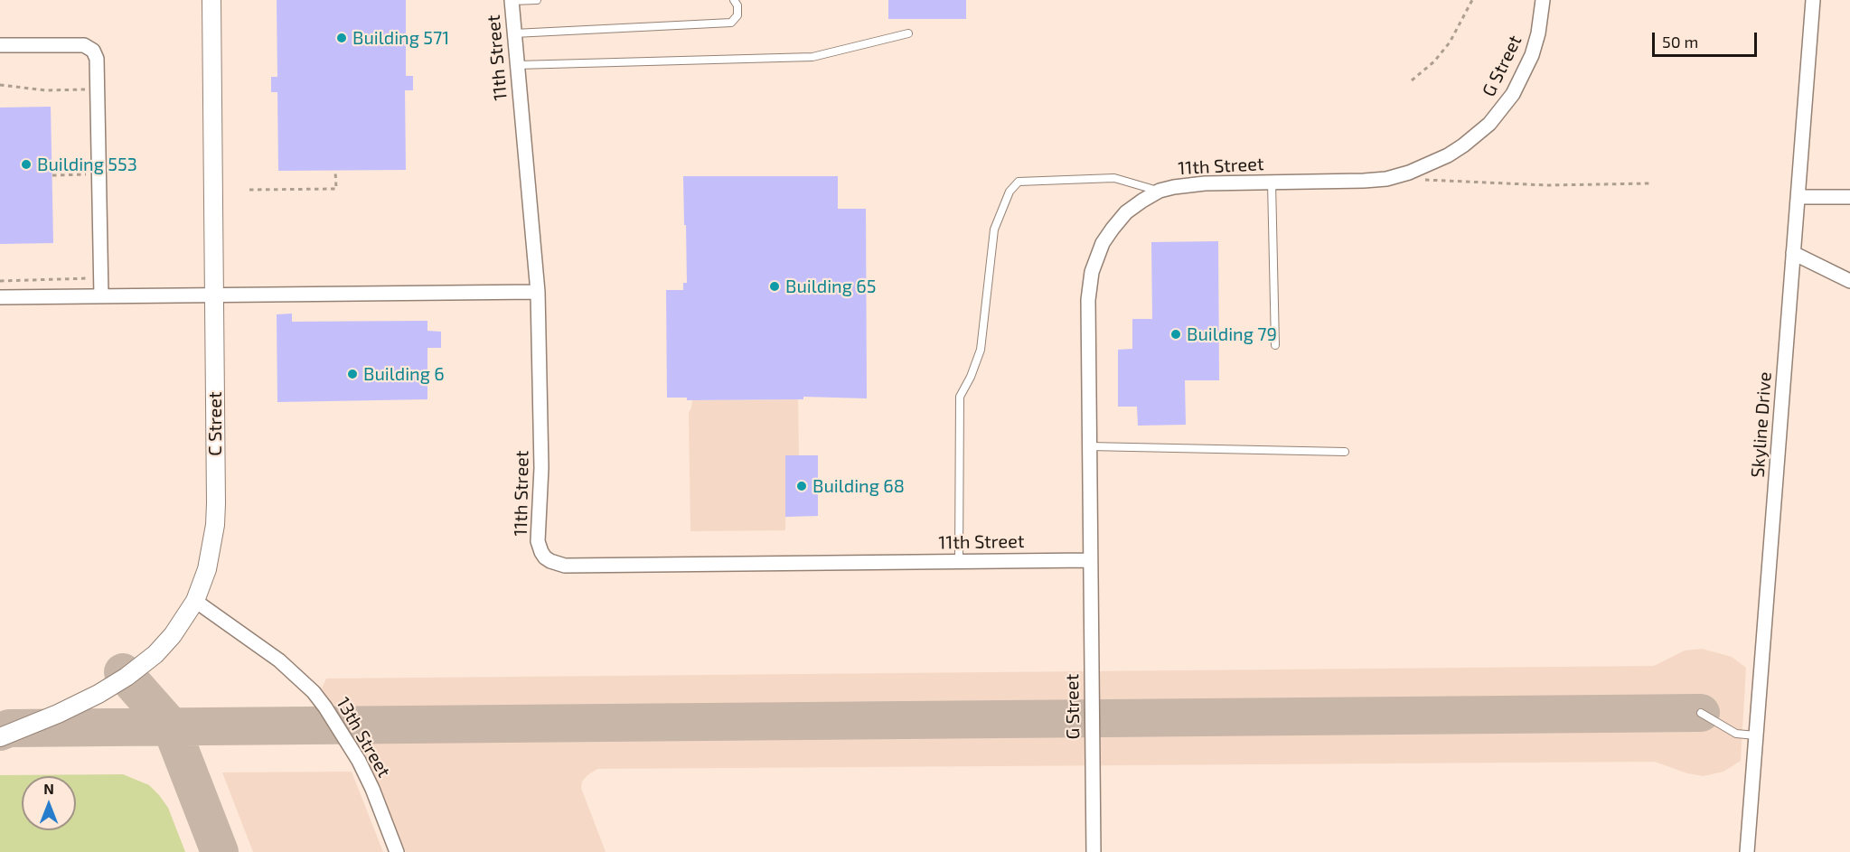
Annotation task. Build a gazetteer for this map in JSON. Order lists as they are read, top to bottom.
{
  "streets": {
    "street": [
      "11th Street",
      "G Street",
      "C Street",
      "Skyline Drive",
      "13th Street"
    ]
  },
  "crossings": [
    ["11th Street", "G Street"],
    ["C Street", "13th Street"]
  ],
  "places": [
    "Building 571",
    "Building 553",
    "Building 65",
    "Building 79",
    "Building 6",
    "Building 68"
  ],
  "scale_bar": "50 m",
  "north": "top"
}
